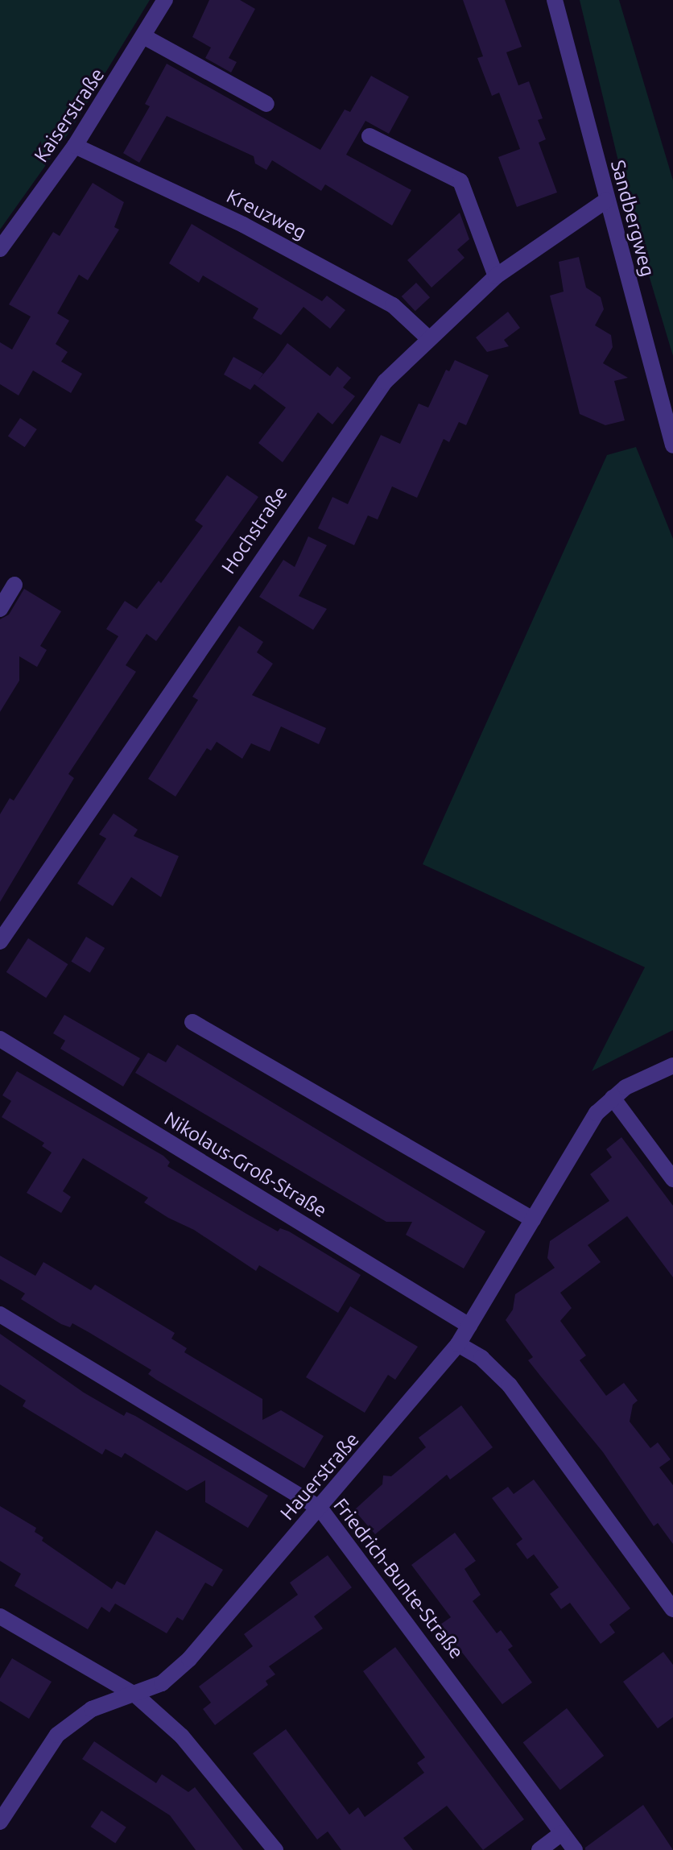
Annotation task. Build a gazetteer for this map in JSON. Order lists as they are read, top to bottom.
{
  "streets": {
    "street": [
      "Kaiserstraße",
      "Kreuzweg",
      "Sandbergweg",
      "Hochstraße",
      "Nikolaus-Groß-Straße",
      "Hauerstraße",
      "Friedrich-Bunte-Straße"
    ]
  },
  "crossings": [
    ["Kaiserstraße", "Kreuzweg"],
    ["Kreuzweg", "Hochstraße"],
    ["Sandbergweg", "Hochstraße"],
    ["Nikolaus-Groß-Straße", "Hauerstraße"],
    ["Hauerstraße", "Friedrich-Bunte-Straße"]
  ]
}
